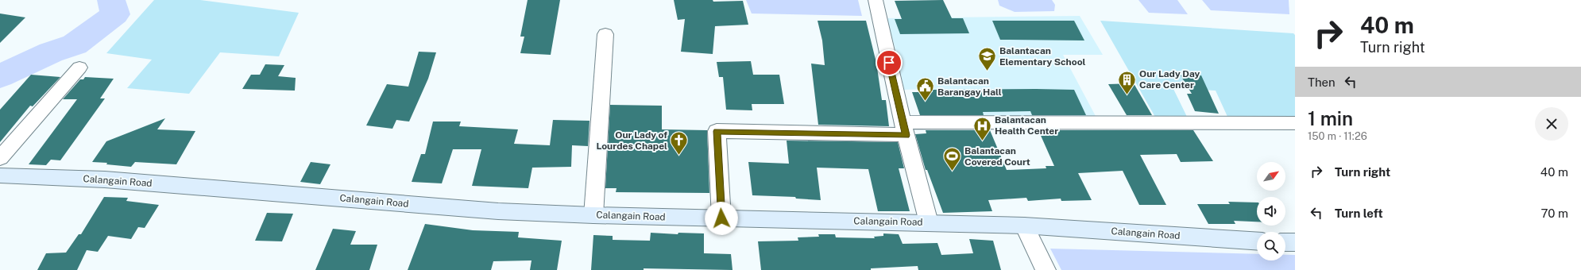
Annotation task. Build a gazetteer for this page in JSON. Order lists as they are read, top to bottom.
{
  "streets": {
    "street": ["Calangain Road"]
  },
  "places": {
    "school or university": ["Balantacan Elementary School"],
    "building": ["Our Lady Day Care Center"],
    "public building": ["Balantacan Barangay Hall"],
    "hospital": ["Balantacan Health Center"],
    "church": ["Our Lady of Lourdes Chapel"],
    "sports": ["Balantacan Covered Court"]
  },
  "north": "top right",
  "page": {
    "turn": ["40 m", "Turn right"],
    "then": "Then",
    "heading": ["1 min", "150 m · 11:26"],
    "list": [
      {
        "name": "Turn right",
        "value": "40 m"
      },
      {
        "name": "Turn left",
        "value": "70 m"
      }
    ]
  }
}
